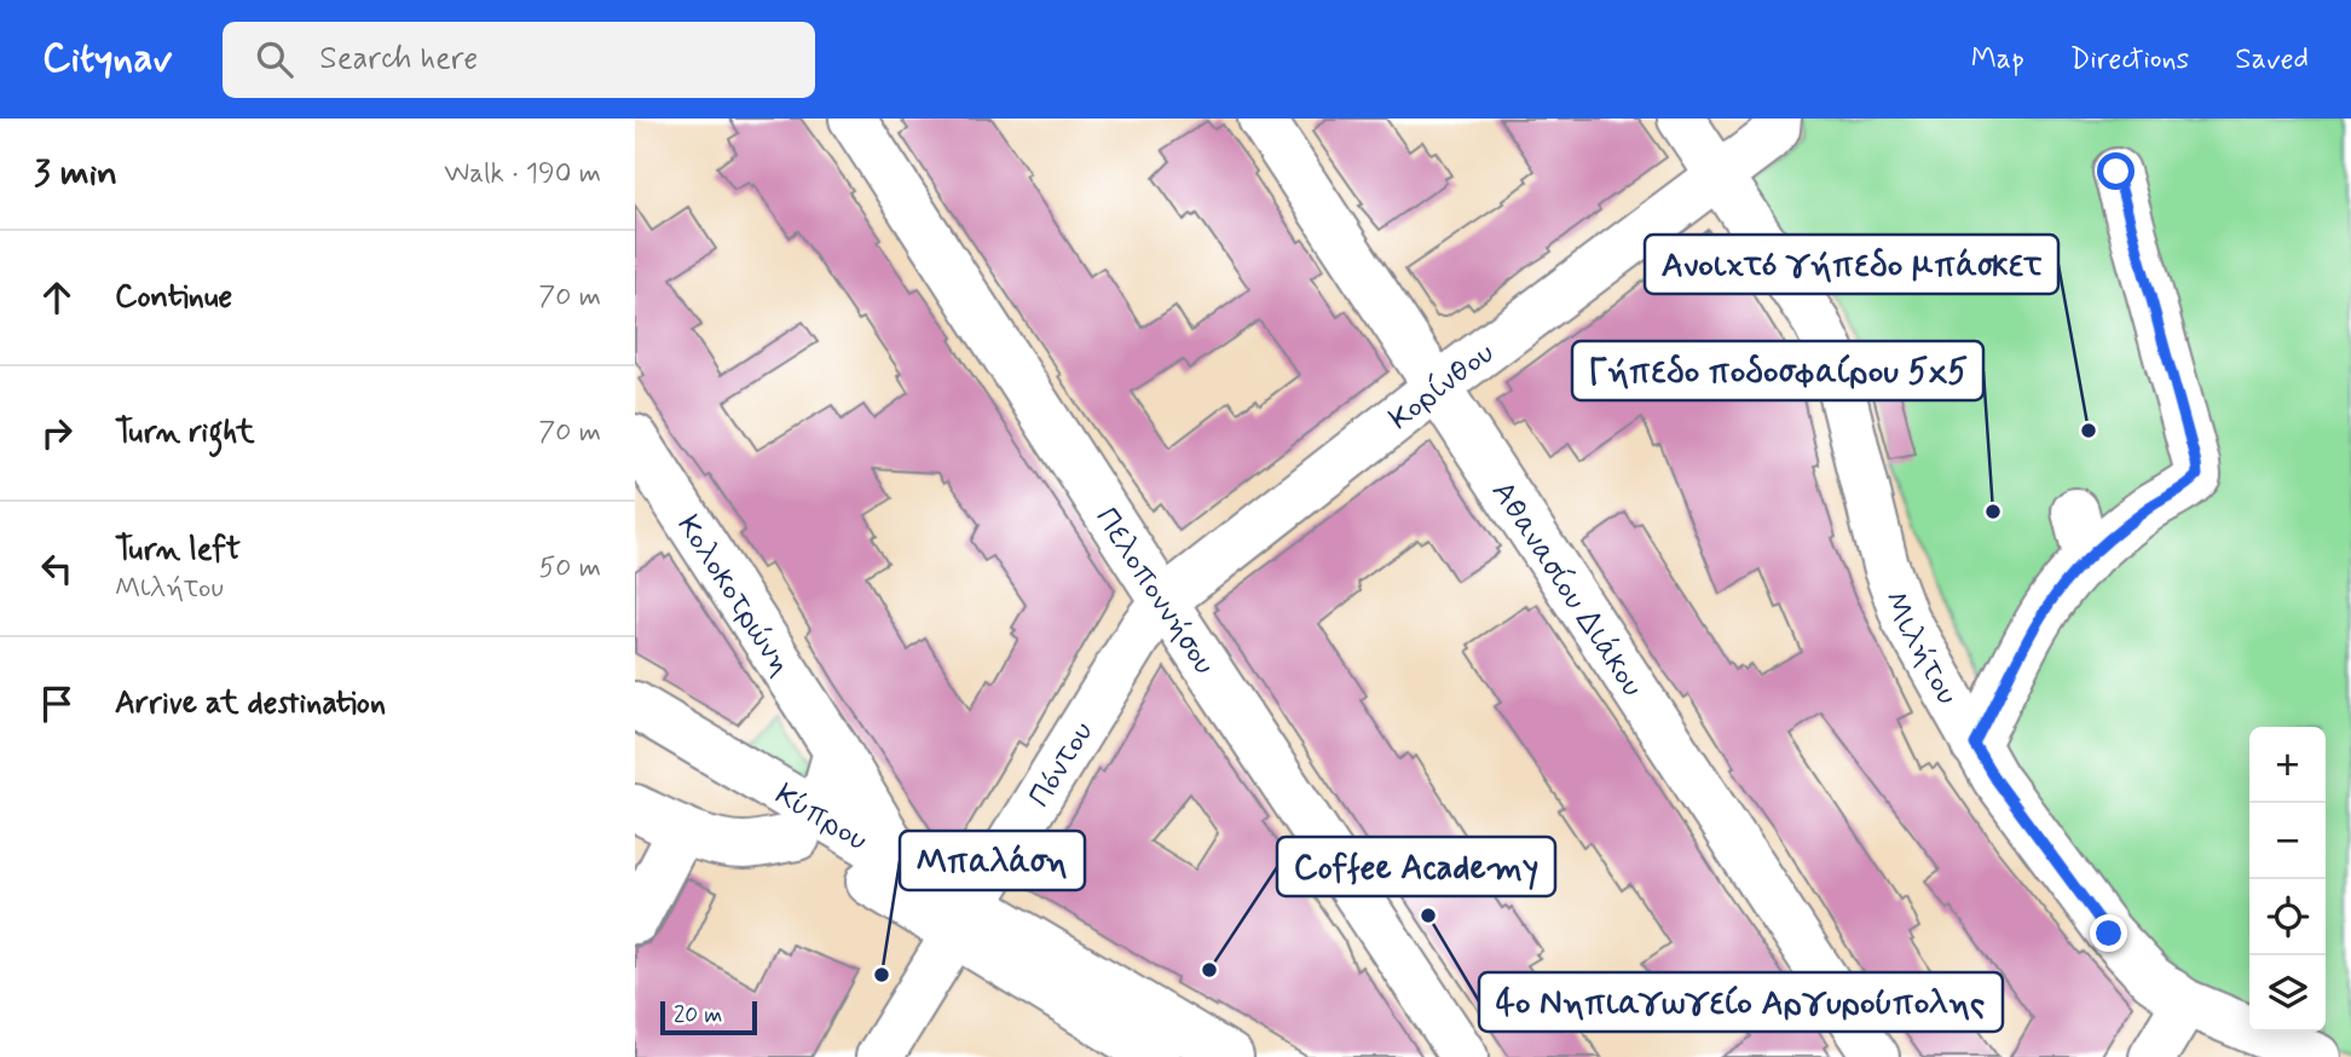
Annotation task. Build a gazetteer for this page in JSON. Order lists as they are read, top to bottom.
{
  "streets": {
    "street": [
      "Κορίνθου",
      "Αθανασίου Διάκου",
      "Πελοποννήσου",
      "Κολοκοτρώνη",
      "Μιλήτου",
      "Πόντου",
      "Κύπρου"
    ]
  },
  "crossings": [
    ["Κορίνθου", "Αθανασίου Διάκου"],
    ["Κορίνθου", "Πελοποννήσου"],
    ["Κορίνθου", "Μιλήτου"],
    ["Κορίνθου", "Πόντου"],
    ["Πελοποννήσου", "Πόντου"],
    ["Κολοκοτρώνη", "Κύπρου"],
    ["Πόντου", "Κύπρου"]
  ],
  "places": [
    "Ανοιχτό γήπεδο μπάσκετ",
    "Γήπεδο ποδοσφαίρου 5x5",
    "4ο Νηπιαγωγείο Αργυρούπολης",
    "Coffee Academy",
    "Μπαλάση"
  ],
  "scale_bar": "20 m",
  "page": {
    "header": "Citynav",
    "search": "Search here",
    "nav": ["Map", "Directions", "Saved"],
    "heading": ["3 min", "Walk · 190 m"],
    "list": [
      ["Continue", "70 m"],
      ["Turn right", "70 m"],
      ["Turn left", "Μιλήτου", "50 m"],
      "Arrive at destination"
    ],
    "map_buttons": ["+", "−"],
    "scale": "20 m"
  }
}
